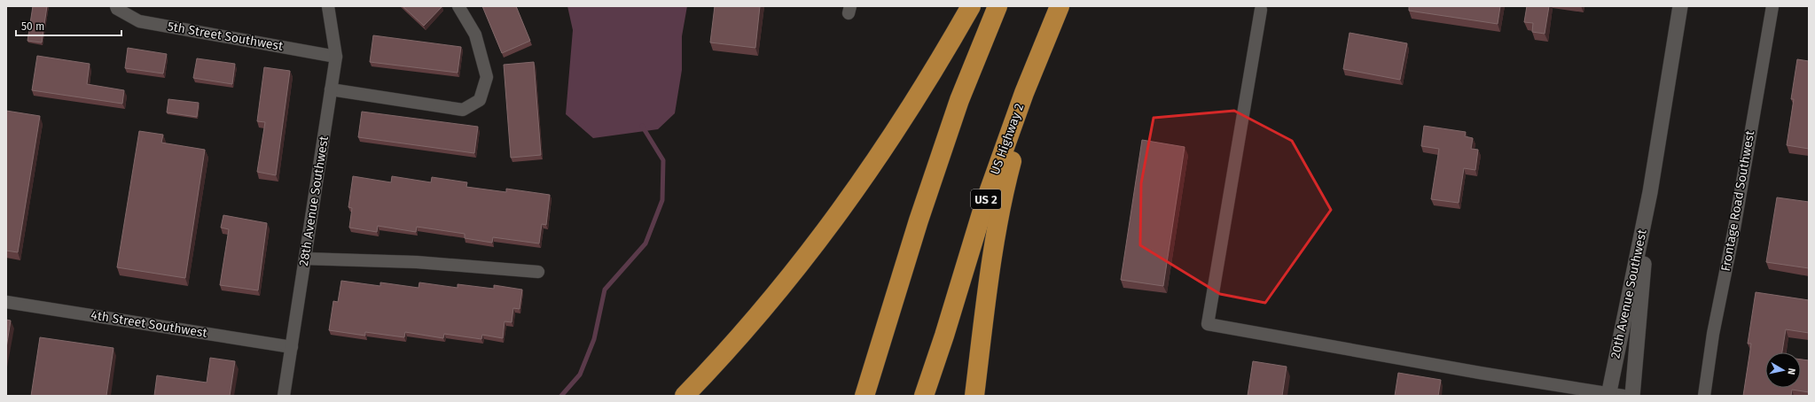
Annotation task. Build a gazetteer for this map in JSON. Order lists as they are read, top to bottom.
{
  "streets": {
    "highway": ["US Highway 2", "US 2"],
    "street": [
      "5th Street Southwest",
      "28th Avenue Southwest",
      "Frontage Road Southwest",
      "20th Avenue Southwest",
      "4th Street Southwest"
    ]
  },
  "crossings": [
    ["5th Street Southwest", "28th Avenue Southwest"],
    ["28th Avenue Southwest", "4th Street Southwest"]
  ],
  "scale_bar": "50 m",
  "north": "right"
}
